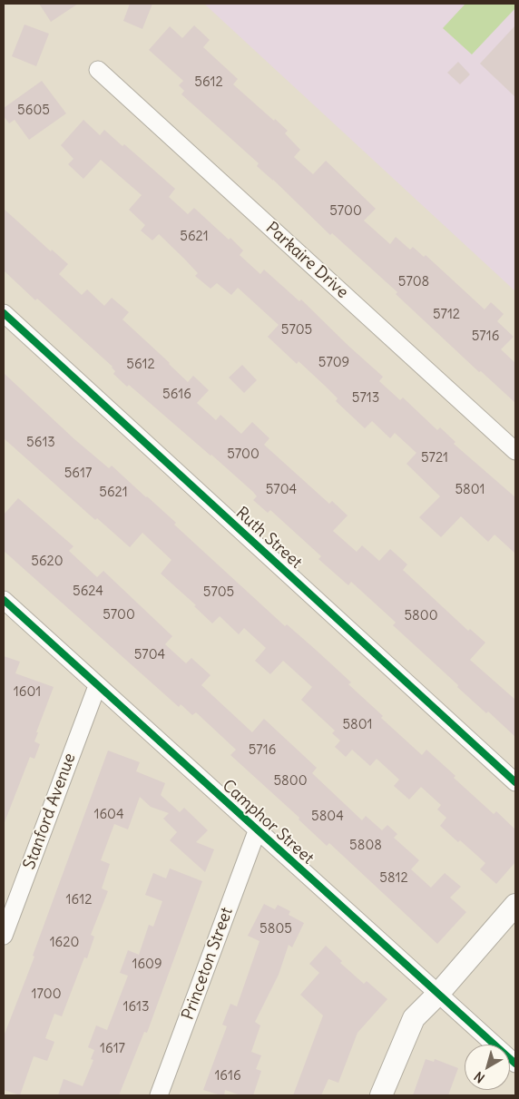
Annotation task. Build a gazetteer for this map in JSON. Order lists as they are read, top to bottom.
{
  "streets": {
    "street": [
      "Parkaire Drive",
      "Ruth Street",
      "Stanford Avenue",
      "Camphor Street",
      "Princeton Street"
    ]
  },
  "crossings": [
    ["Stanford Avenue", "Camphor Street"],
    ["Camphor Street", "Princeton Street"]
  ],
  "house_numbers": [
    "5612",
    "5605",
    "5700",
    "5621",
    "5708",
    "5712",
    "5705",
    "5716",
    "5709",
    "5612",
    "5616",
    "5713",
    "5613",
    "5700",
    "5721",
    "5617",
    "5704",
    "5801",
    "5621",
    "5620",
    "5624",
    "5705",
    "5700",
    "5800",
    "5704",
    "1601",
    "5801",
    "5716",
    "5800",
    "1604",
    "5804",
    "5808",
    "5812",
    "1612",
    "5805",
    "1620",
    "1609",
    "1700",
    "1613",
    "1617",
    "1616"
  ],
  "north": "bottom left"
}
